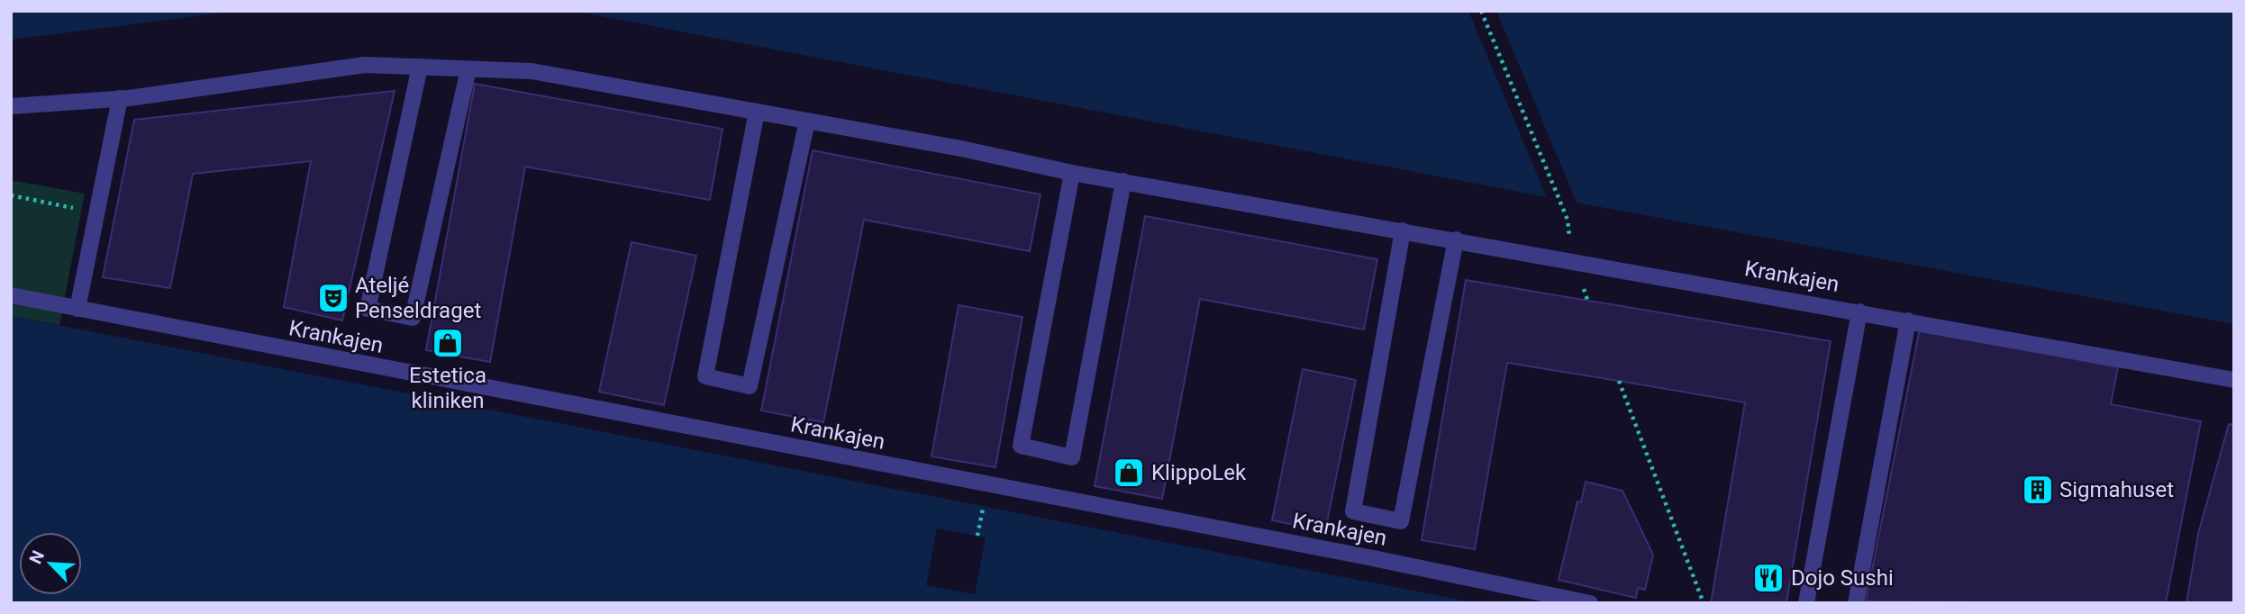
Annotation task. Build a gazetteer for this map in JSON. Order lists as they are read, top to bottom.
{
  "streets": {
    "street": ["Krankajen"]
  },
  "places": {
    "theatre": ["Ateljé Penseldraget"],
    "shop": ["Estetica kliniken", "KlippoLek"],
    "building": ["Sigmahuset"],
    "restaurant": ["Dojo Sushi"]
  },
  "north": "top left"
}
